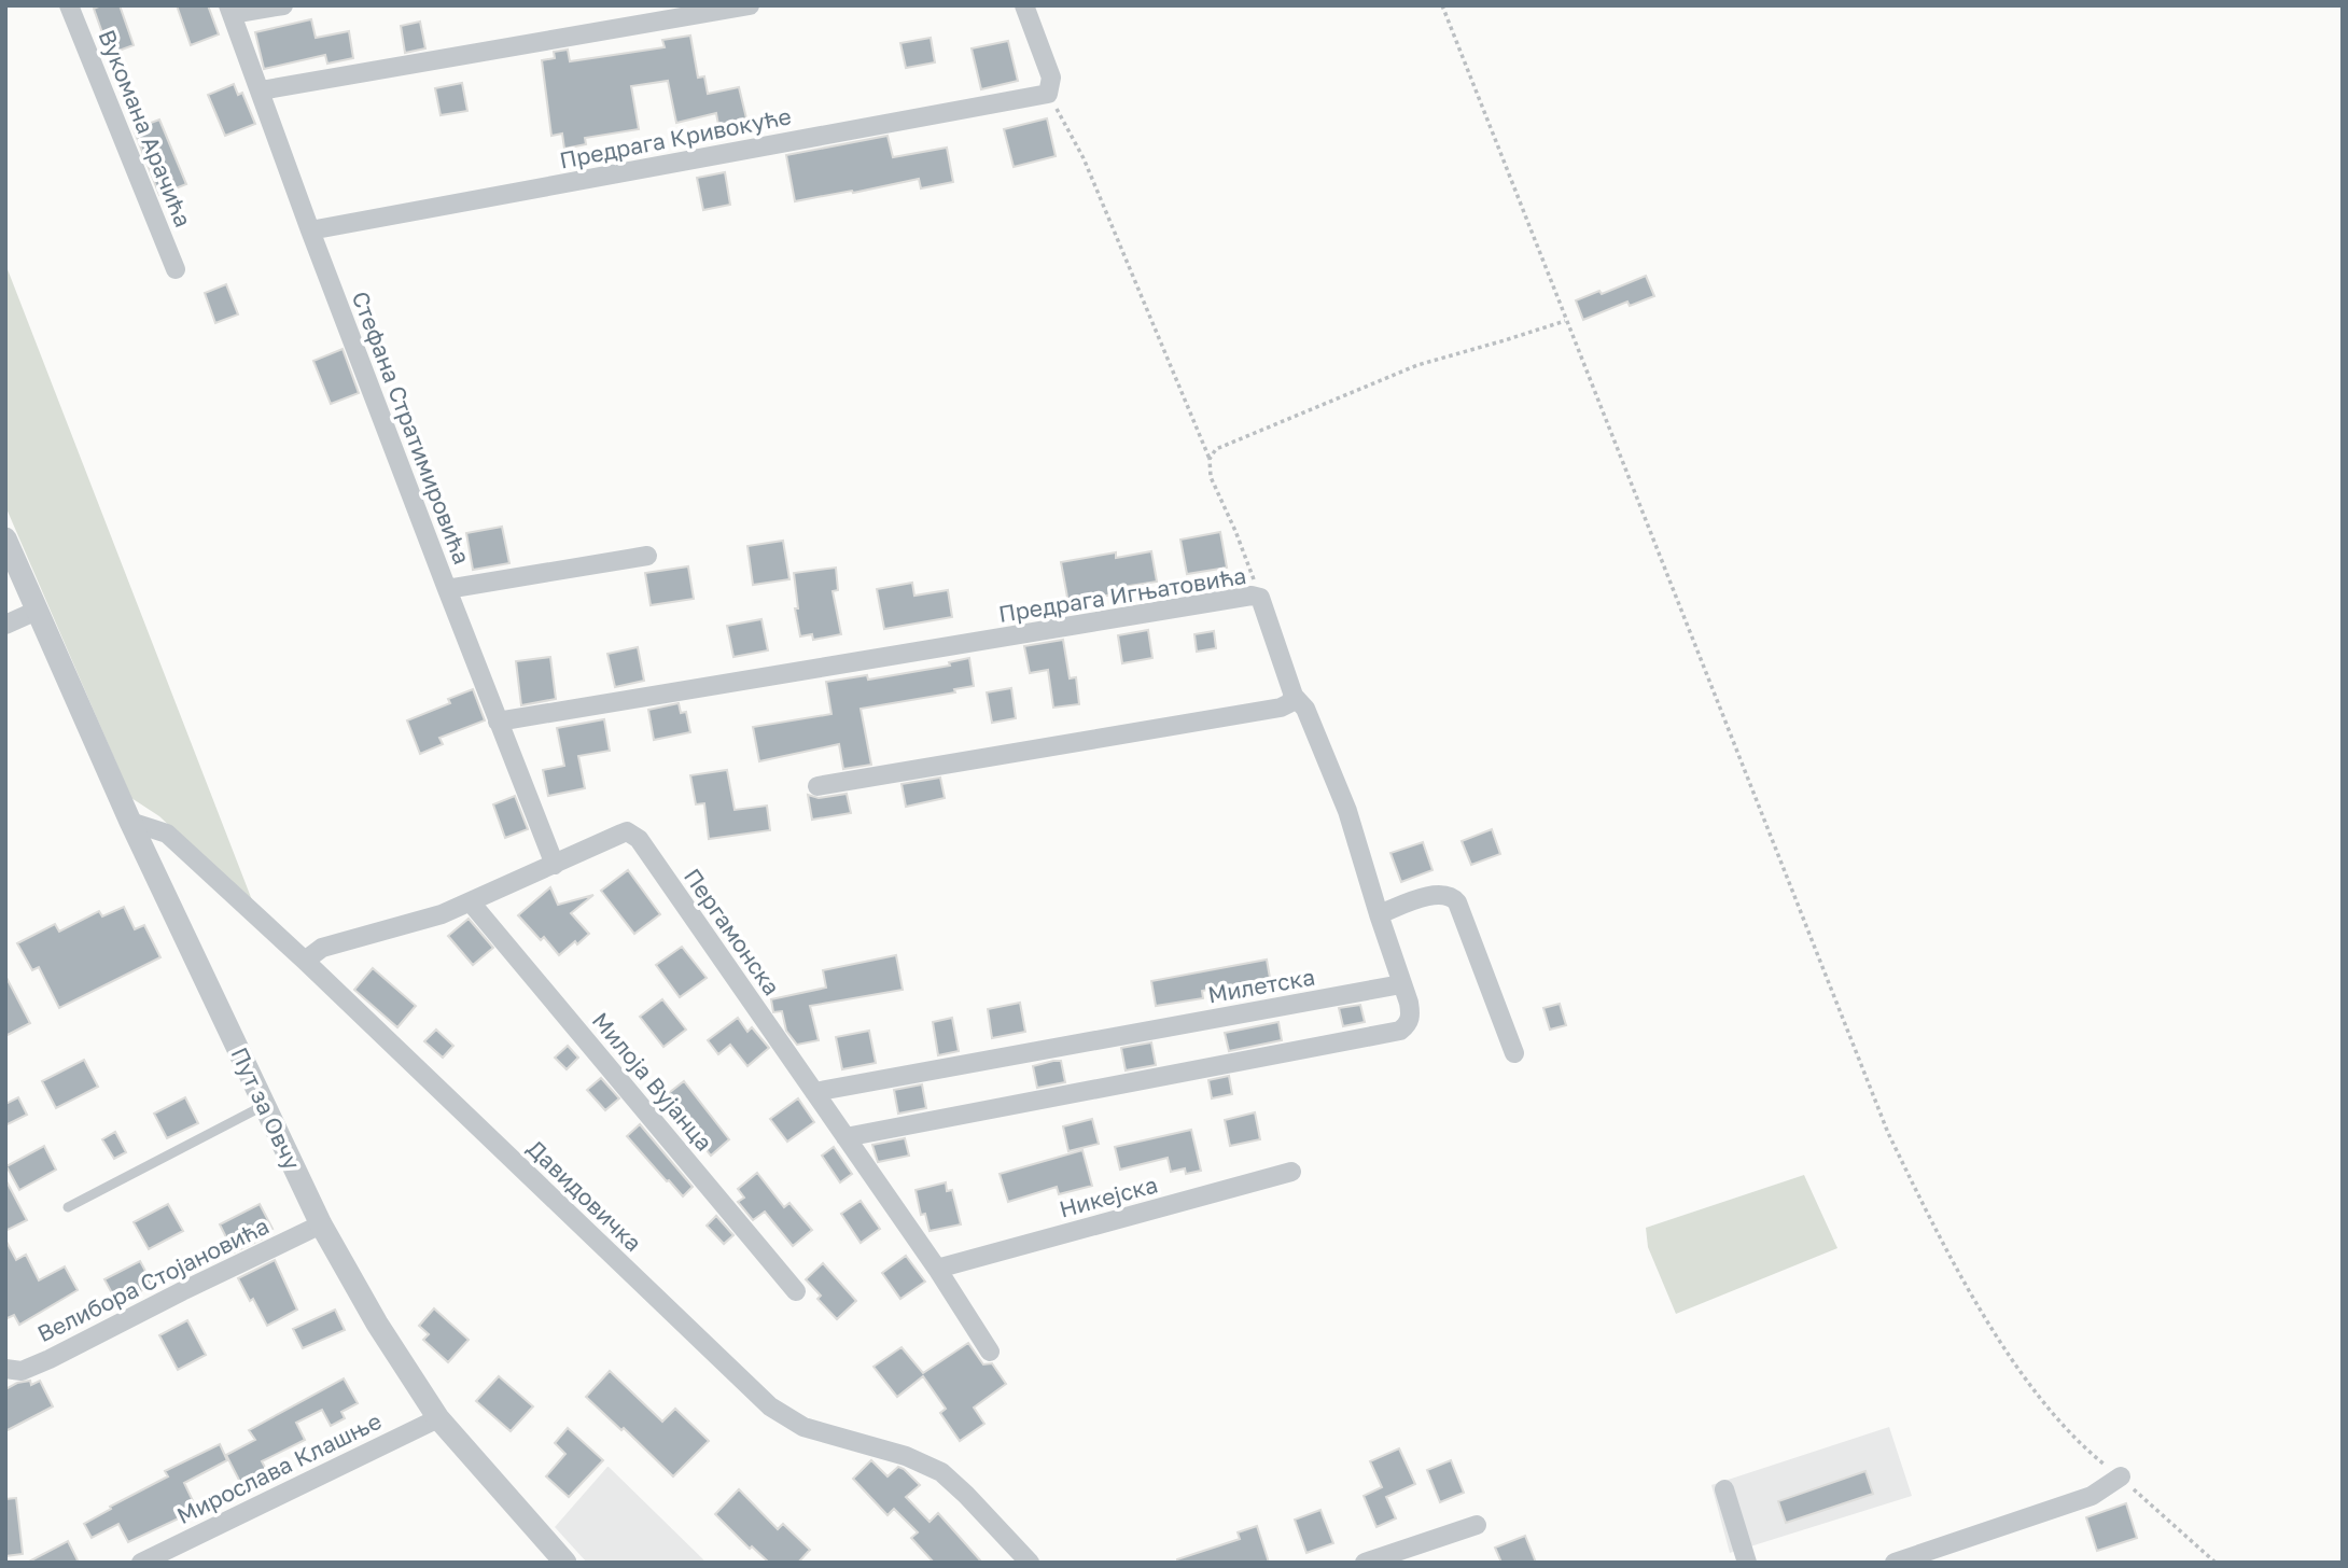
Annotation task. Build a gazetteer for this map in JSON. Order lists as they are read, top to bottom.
{
  "streets": {
    "street": [
      "Вукомана Арачића",
      "Предрага Кривокуће",
      "Стефана Стратимировића",
      "Предрага Игњатовића",
      "Пергамонска",
      "Милетска",
      "Милоја Вујанца",
      "Пут за Овчу",
      "Давидовичка",
      "Никејска",
      "Велибора Стојановића",
      "Мирослава Клашње"
    ]
  },
  "crossings": [
    ["Предрага Кривокуће", "Стефана Стратимировића"],
    ["Стефана Стратимировића", "Предрага Игњатовића"],
    ["Стефана Стратимировића", "Пергамонска"],
    ["Пергамонска", "Милетска"],
    ["Пергамонска", "Милоја Вујанца"],
    ["Пергамонска", "Давидовичка"],
    ["Пергамонска", "Никејска"],
    ["Пут за Овчу", "Давидовичка"],
    ["Пут за Овчу", "Велибора Стојановића"],
    ["Пут за Овчу", "Мирослава Клашње"]
  ]
}
